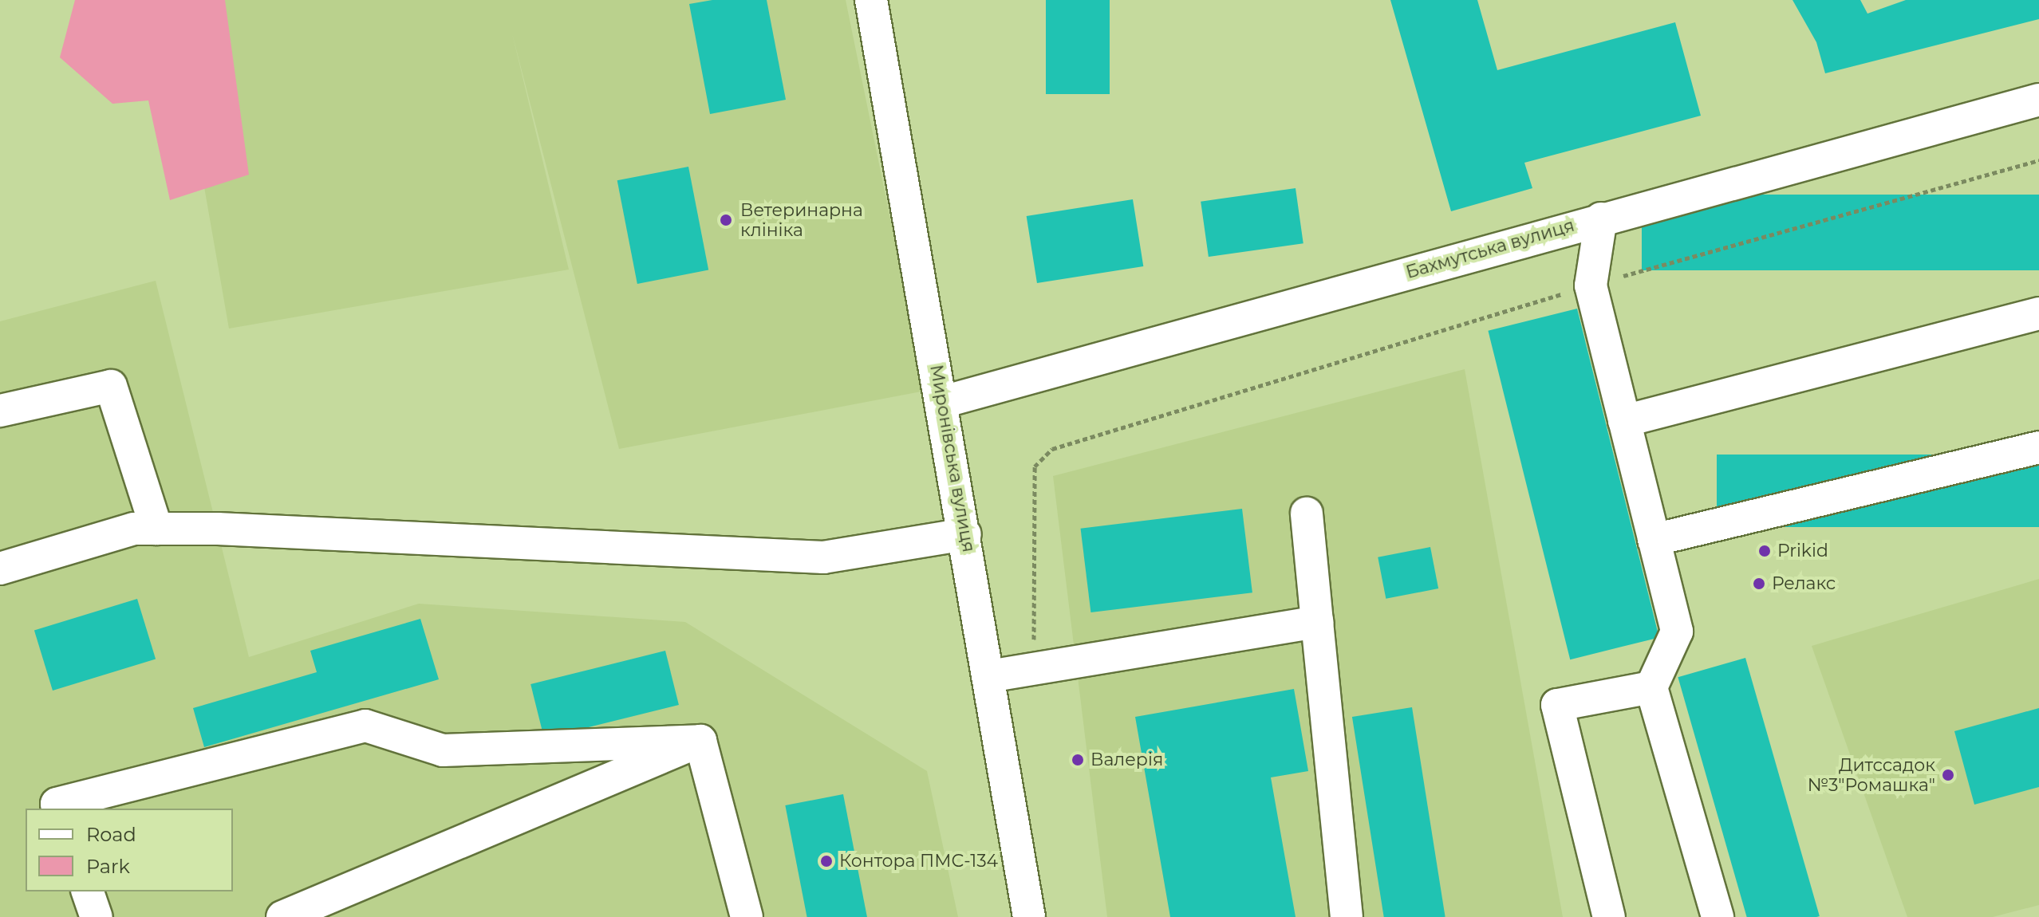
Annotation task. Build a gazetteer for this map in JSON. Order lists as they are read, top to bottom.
{
  "streets": {
    "street": ["Бахмутська вулиця", "Миронівська вулиця"]
  },
  "crossings": [
    ["Бахмутська вулиця", "Миронівська вулиця"]
  ],
  "places": [
    "Ветеринарна клініка",
    "Prikid",
    "Релакс",
    "Валерія",
    "Дитссадок №3\"Ромашка\"",
    "Контора ПМС-134"
  ],
  "legend": ["Road", "Park"]
}
